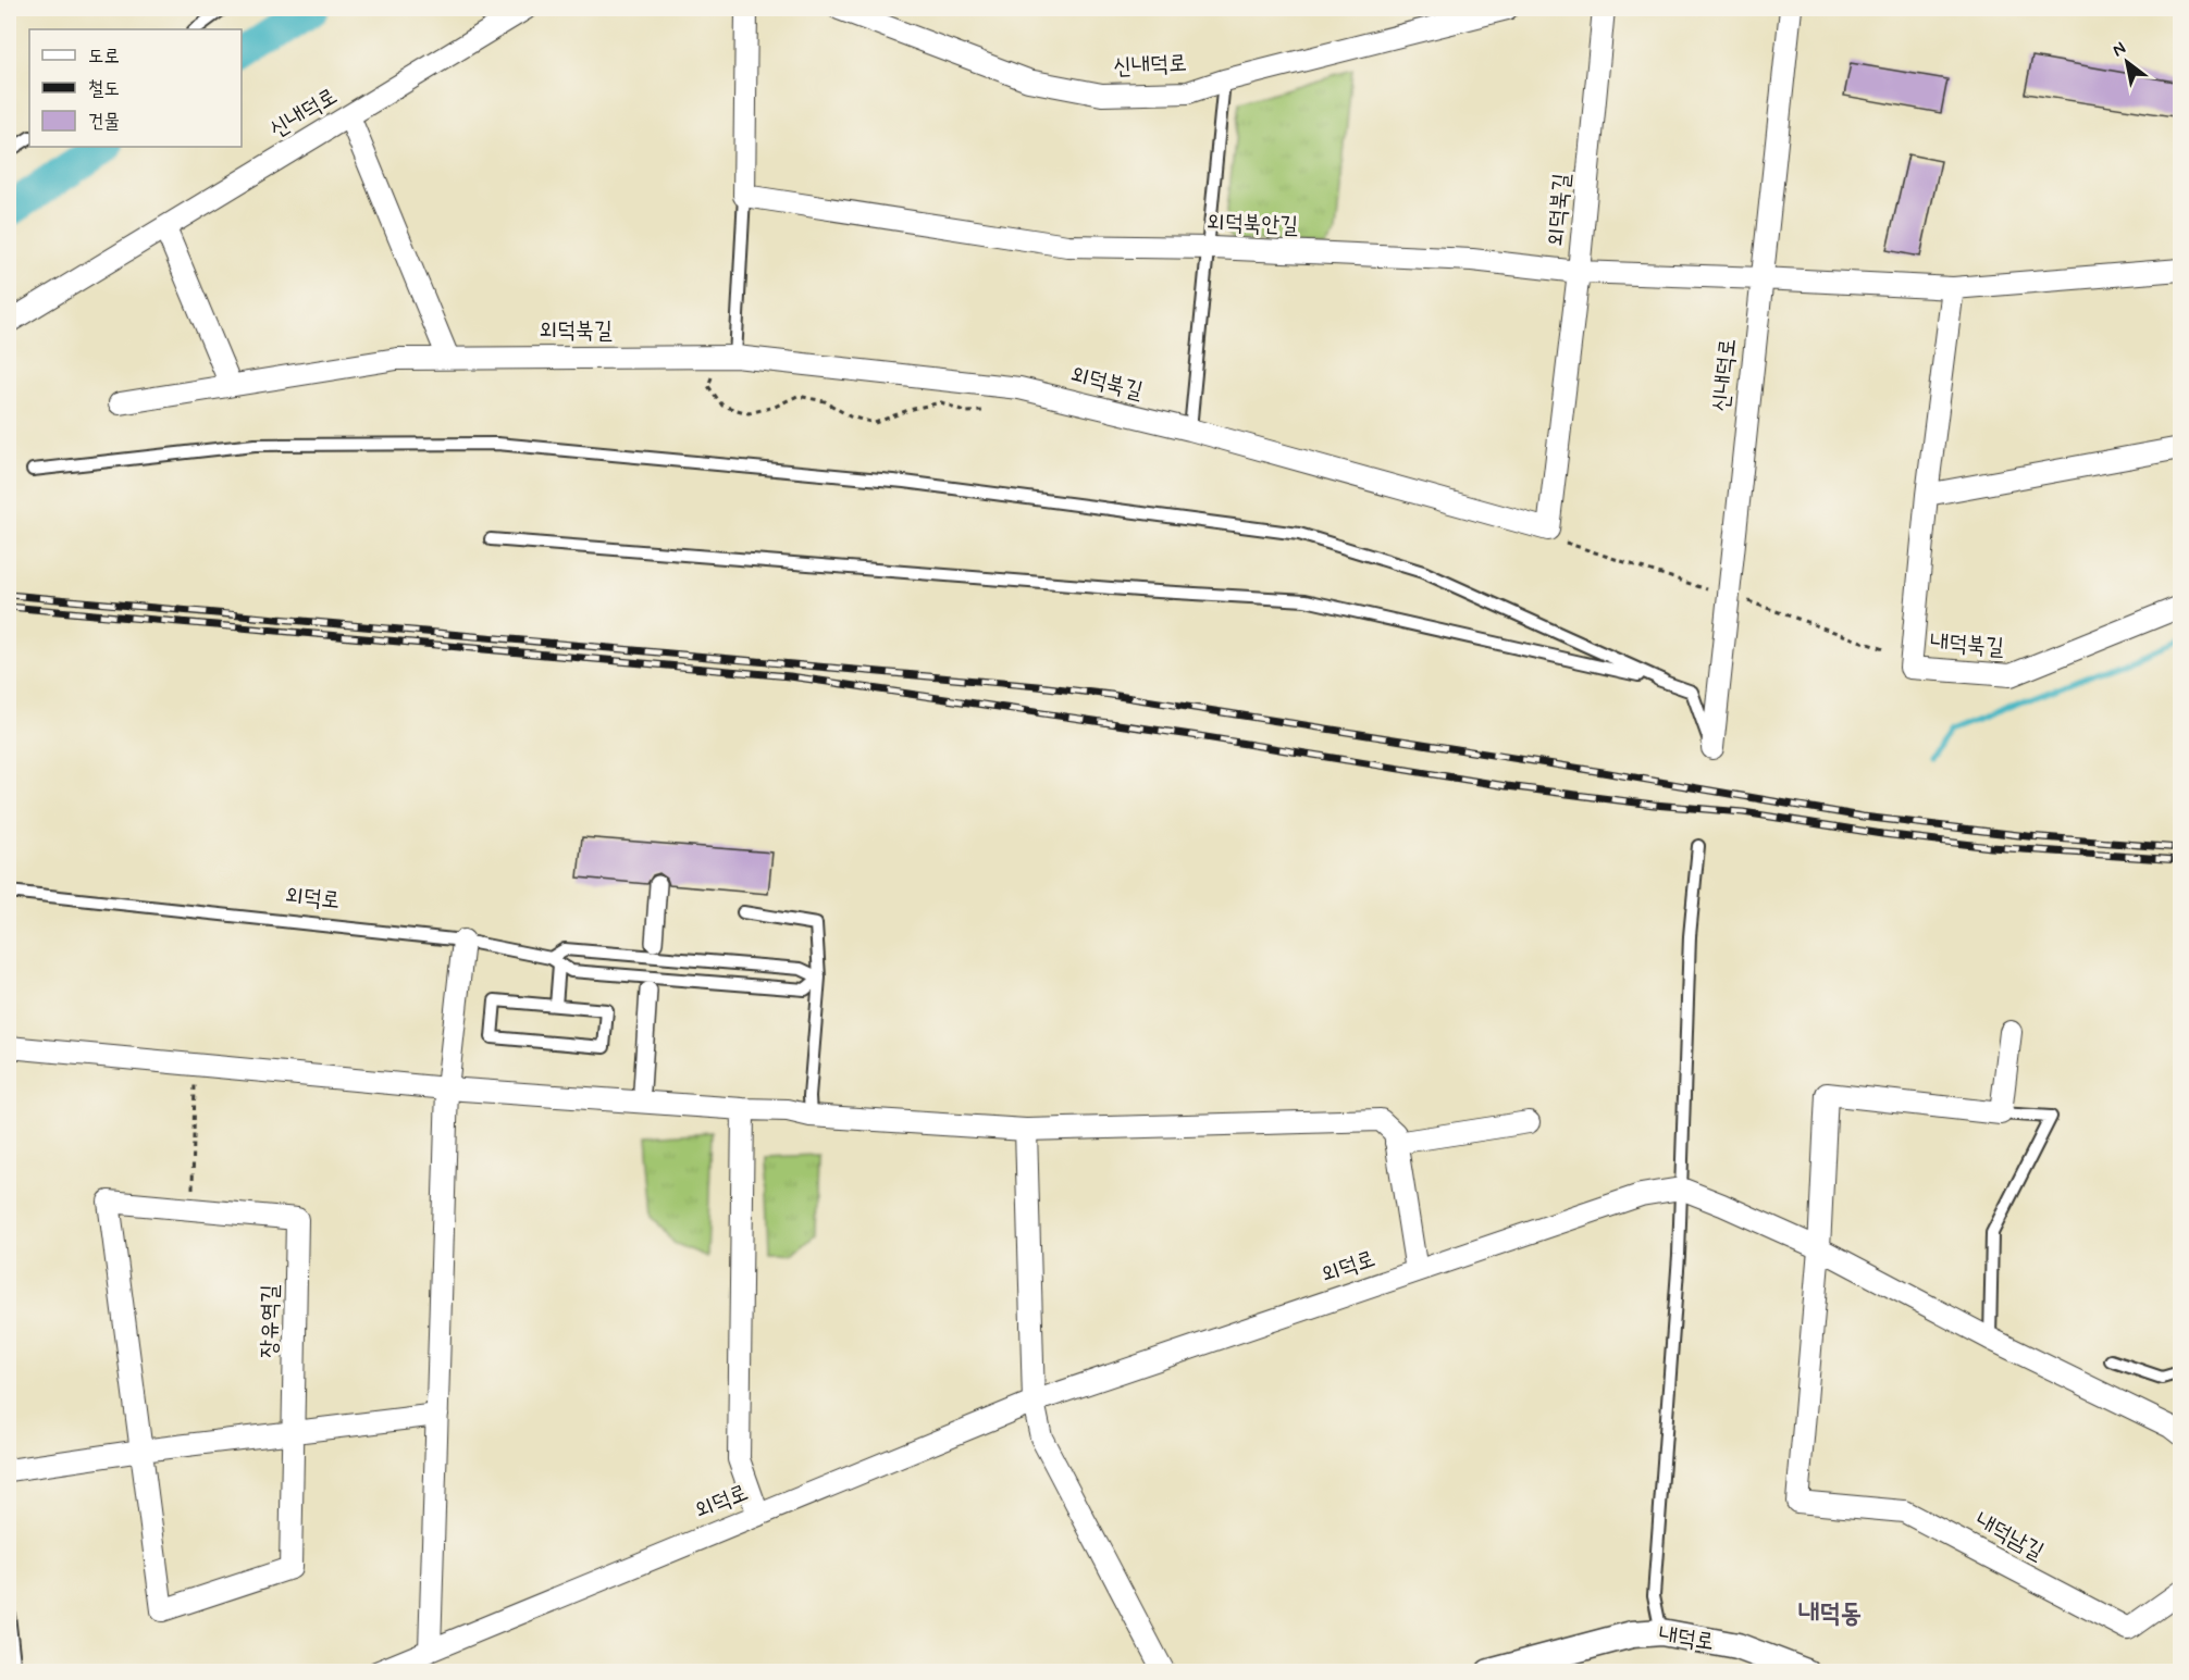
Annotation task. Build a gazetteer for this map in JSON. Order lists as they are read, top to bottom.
{
  "streets": {
    "street": [
      "신내덕로",
      "외덕북길",
      "외덕북안길",
      "내덕북길",
      "외덕로",
      "장유역길",
      "내덕남길",
      "내덕로"
    ]
  },
  "crossings": [
    ["신내덕로", "외덕북안길"],
    ["외덕북길", "외덕북안길"]
  ],
  "districts": ["내덕동"],
  "legend": ["도로", "철도", "건물"],
  "north": "top left"
}
